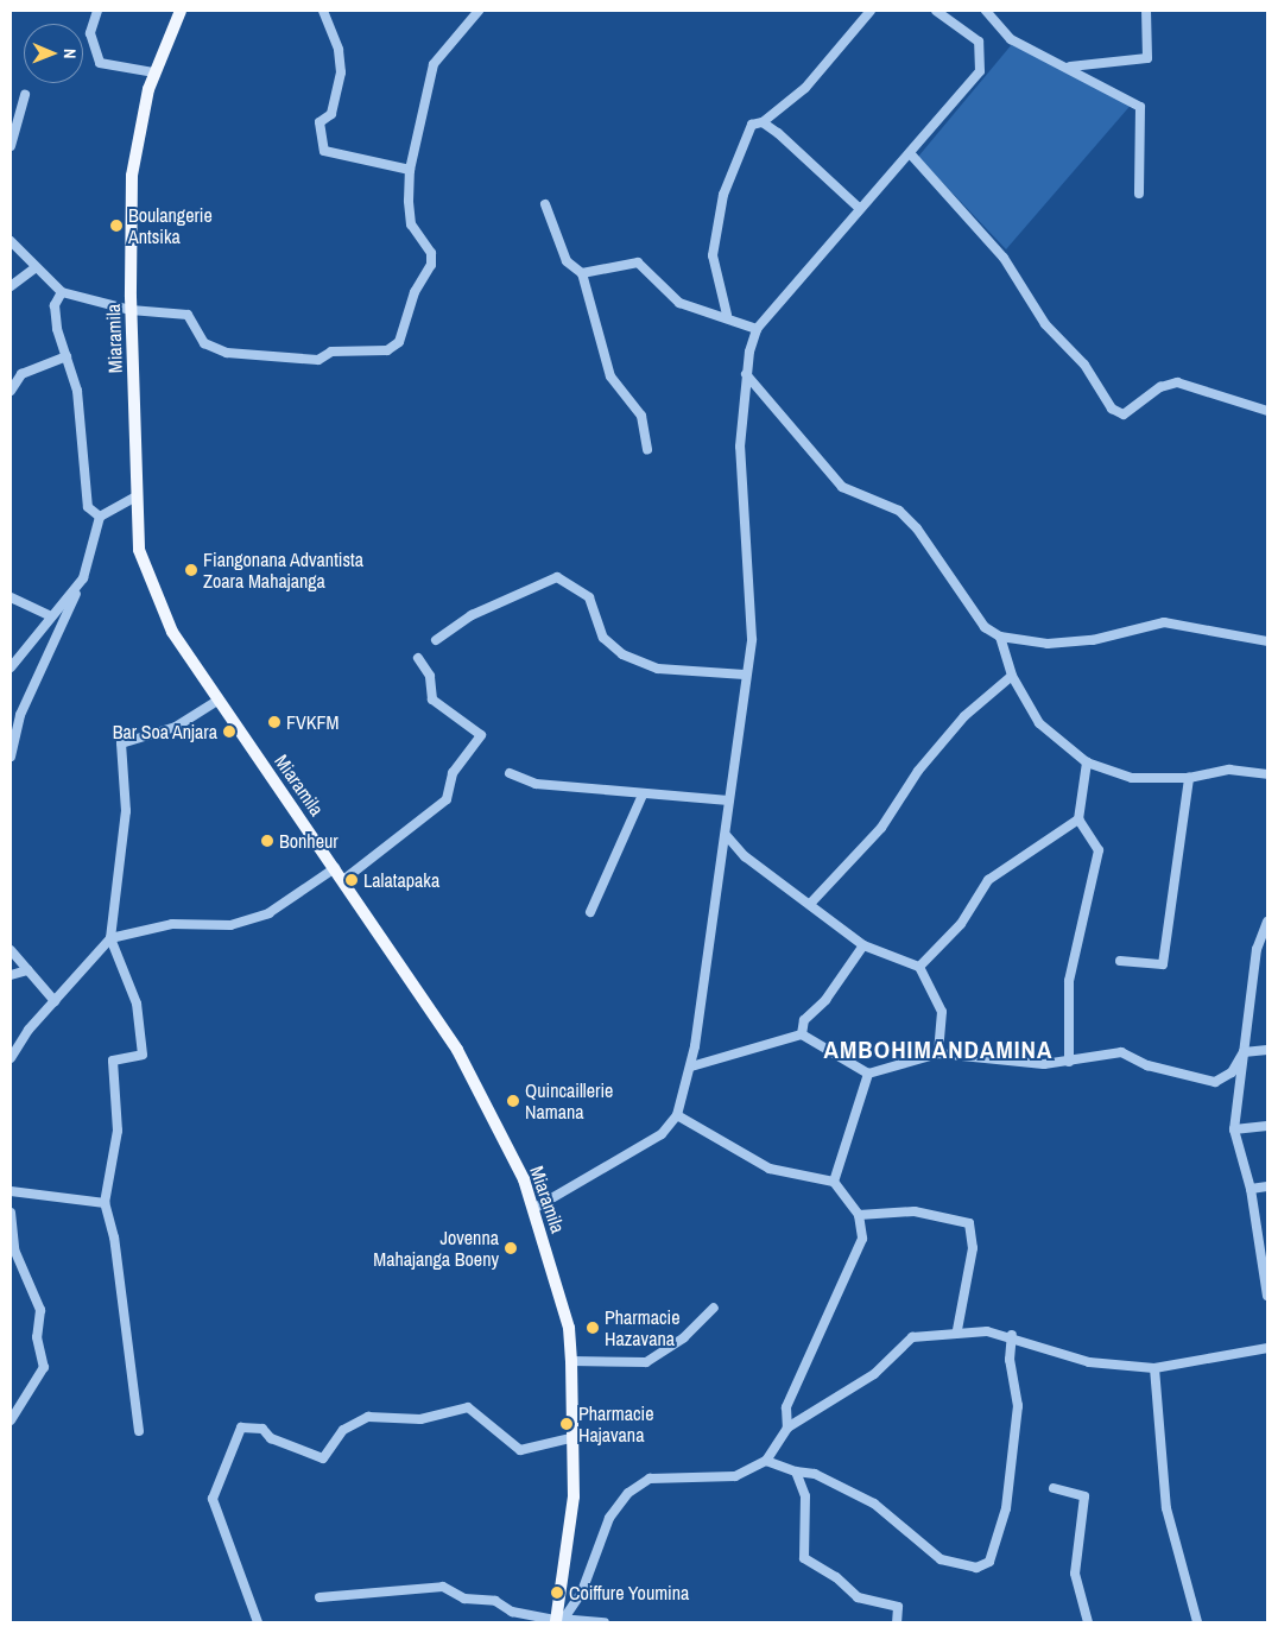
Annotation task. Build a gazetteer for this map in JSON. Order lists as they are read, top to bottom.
{
  "streets": {
    "main road": ["Miaramila"]
  },
  "districts": ["AMBOHIMANDAMINA"],
  "places": [
    "Boulangerie Antsika",
    "Fiangonana Advantista Zoara Mahajanga",
    "FVKFM",
    "Bar Soa Anjara",
    "Bonheur",
    "Lalatapaka",
    "Quincaillerie Namana",
    "Jovenna Mahajanga Boeny",
    "Pharmacie Hazavana",
    "Pharmacie Hajavana",
    "Coiffure Youmina"
  ],
  "north": "right"
}
